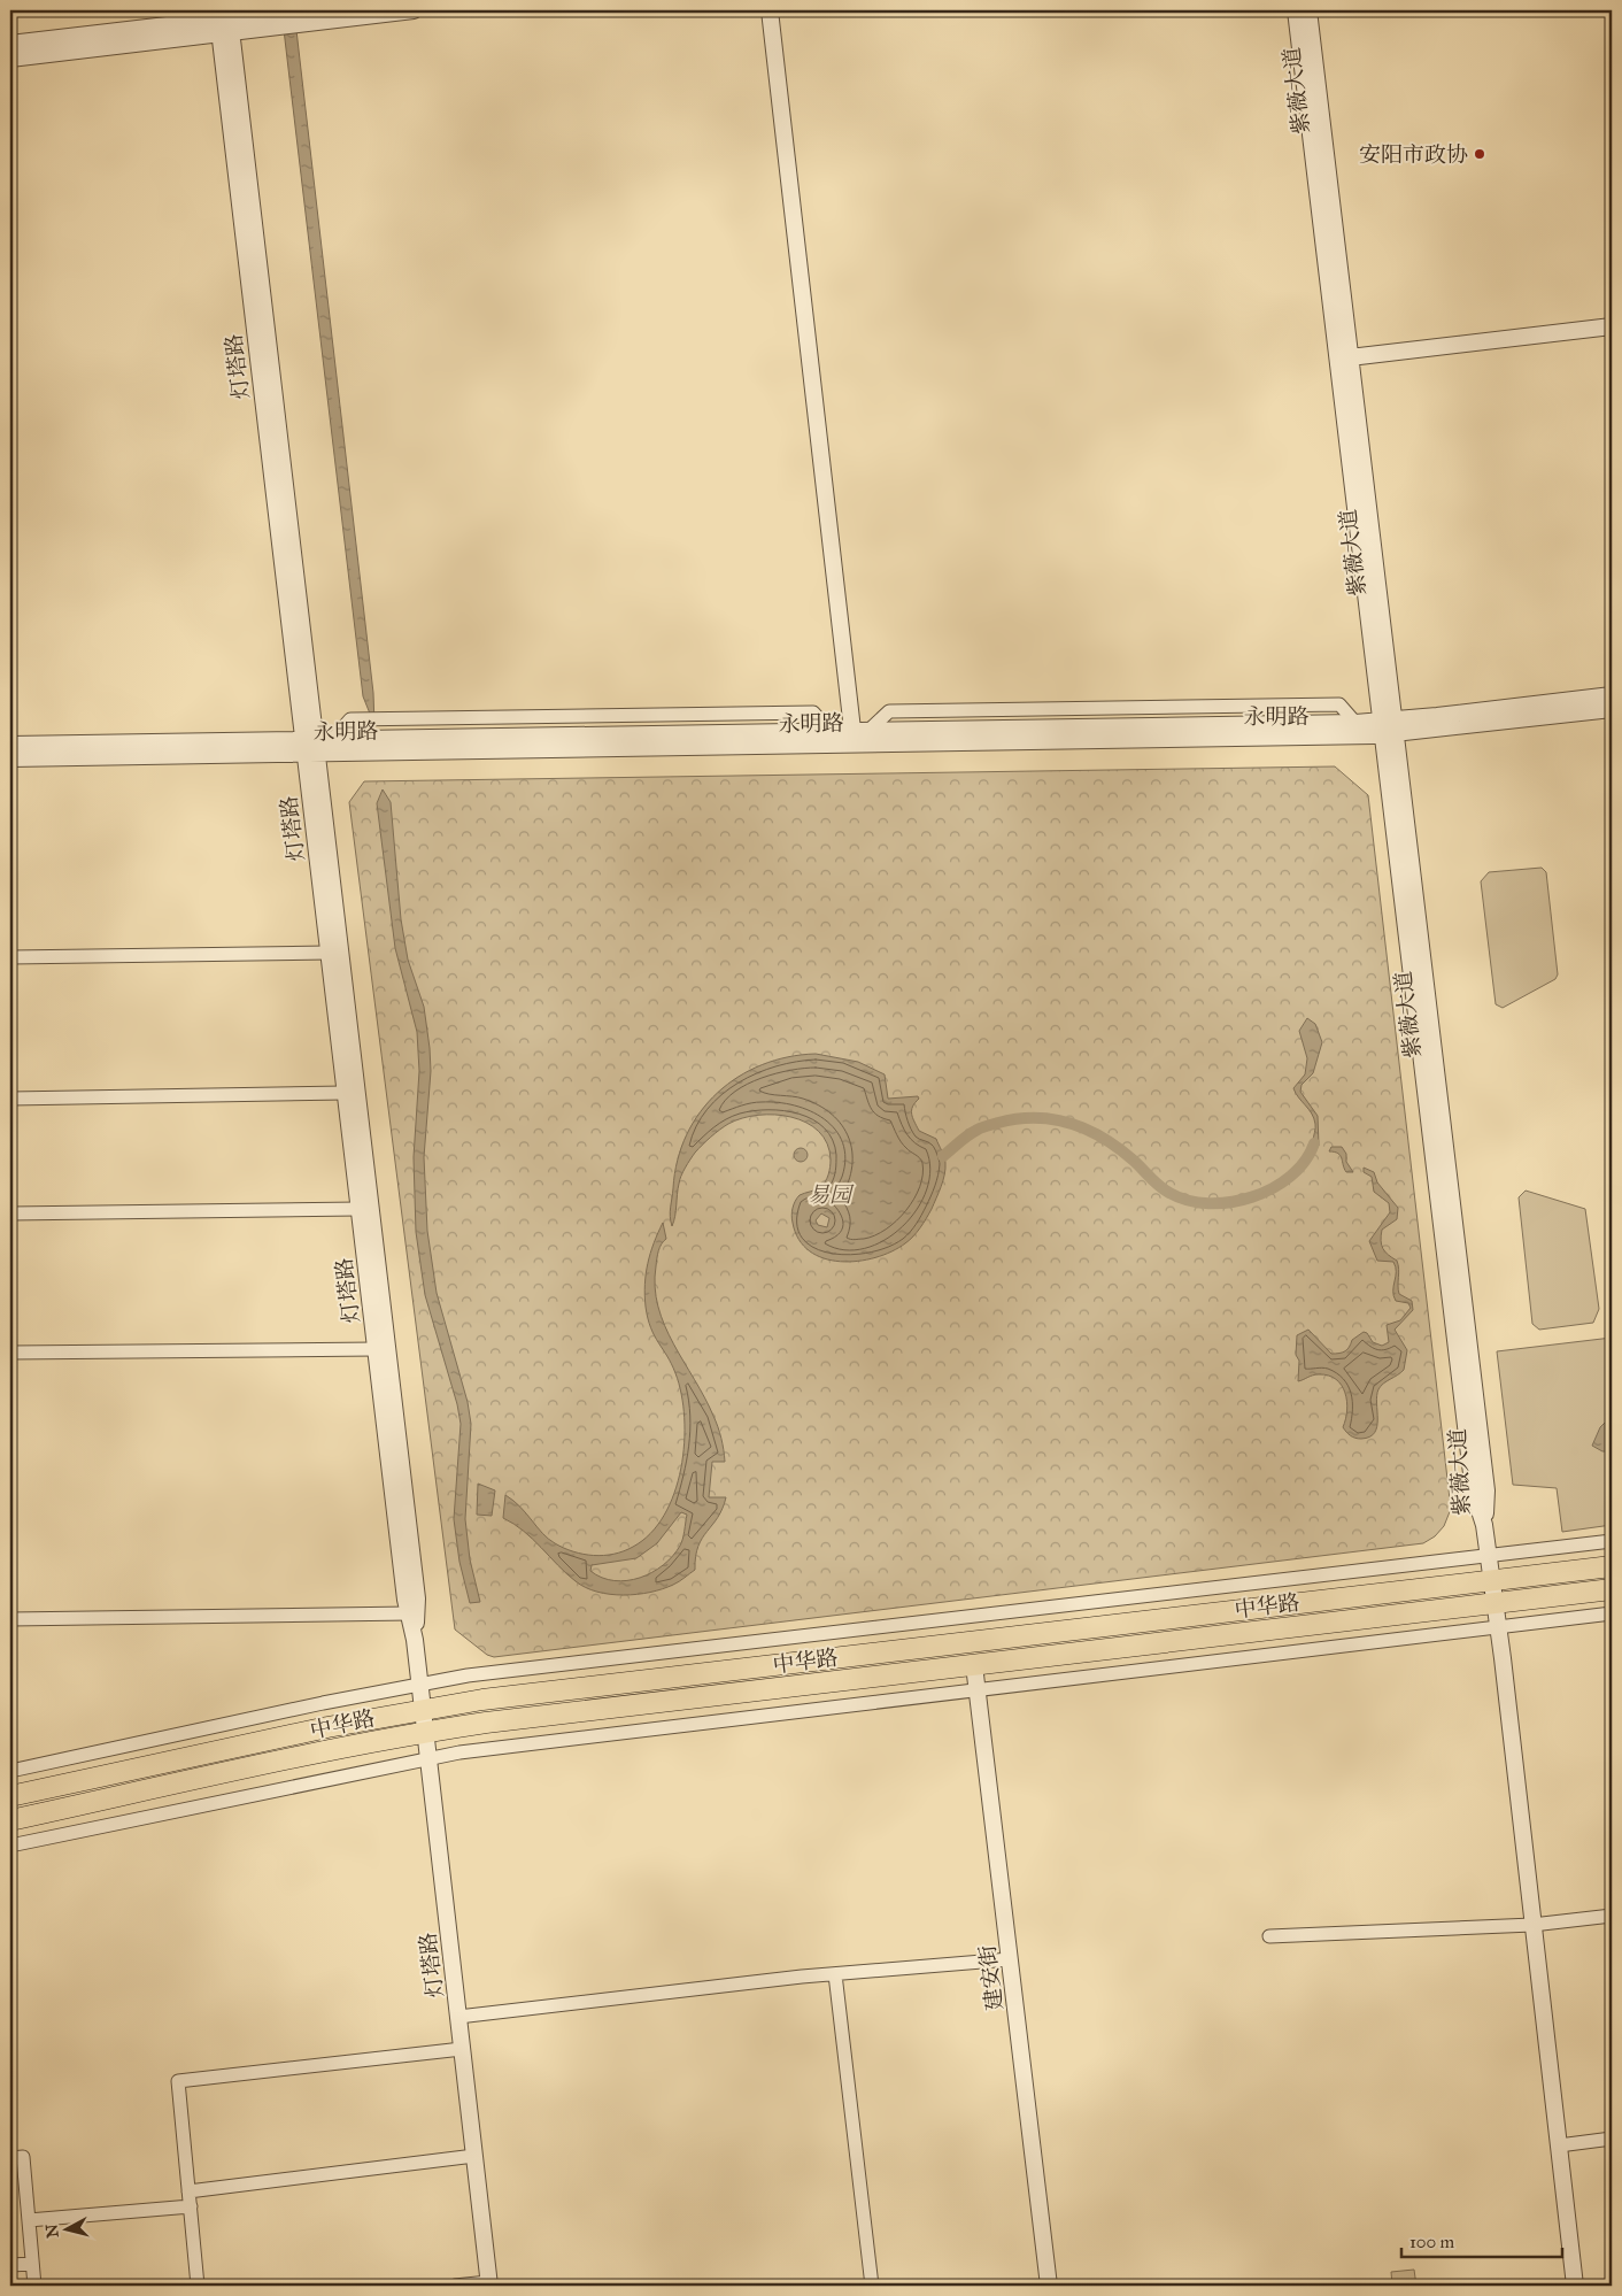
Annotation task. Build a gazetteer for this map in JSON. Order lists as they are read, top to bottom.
{
  "streets": {
    "highway": ["中华路"],
    "street": [
      "紫薇大道",
      "灯塔路",
      "永明路",
      "建安街"
    ]
  },
  "crossings": [
    ["紫薇大道", "永明路"],
    ["紫薇大道", "中华路"],
    ["灯塔路", "永明路"],
    ["灯塔路", "中华路"],
    ["中华路", "建安街"]
  ],
  "parks": ["易园"],
  "places": ["安阳市政协"],
  "scale_bar": "100 m",
  "north": "left"
}
